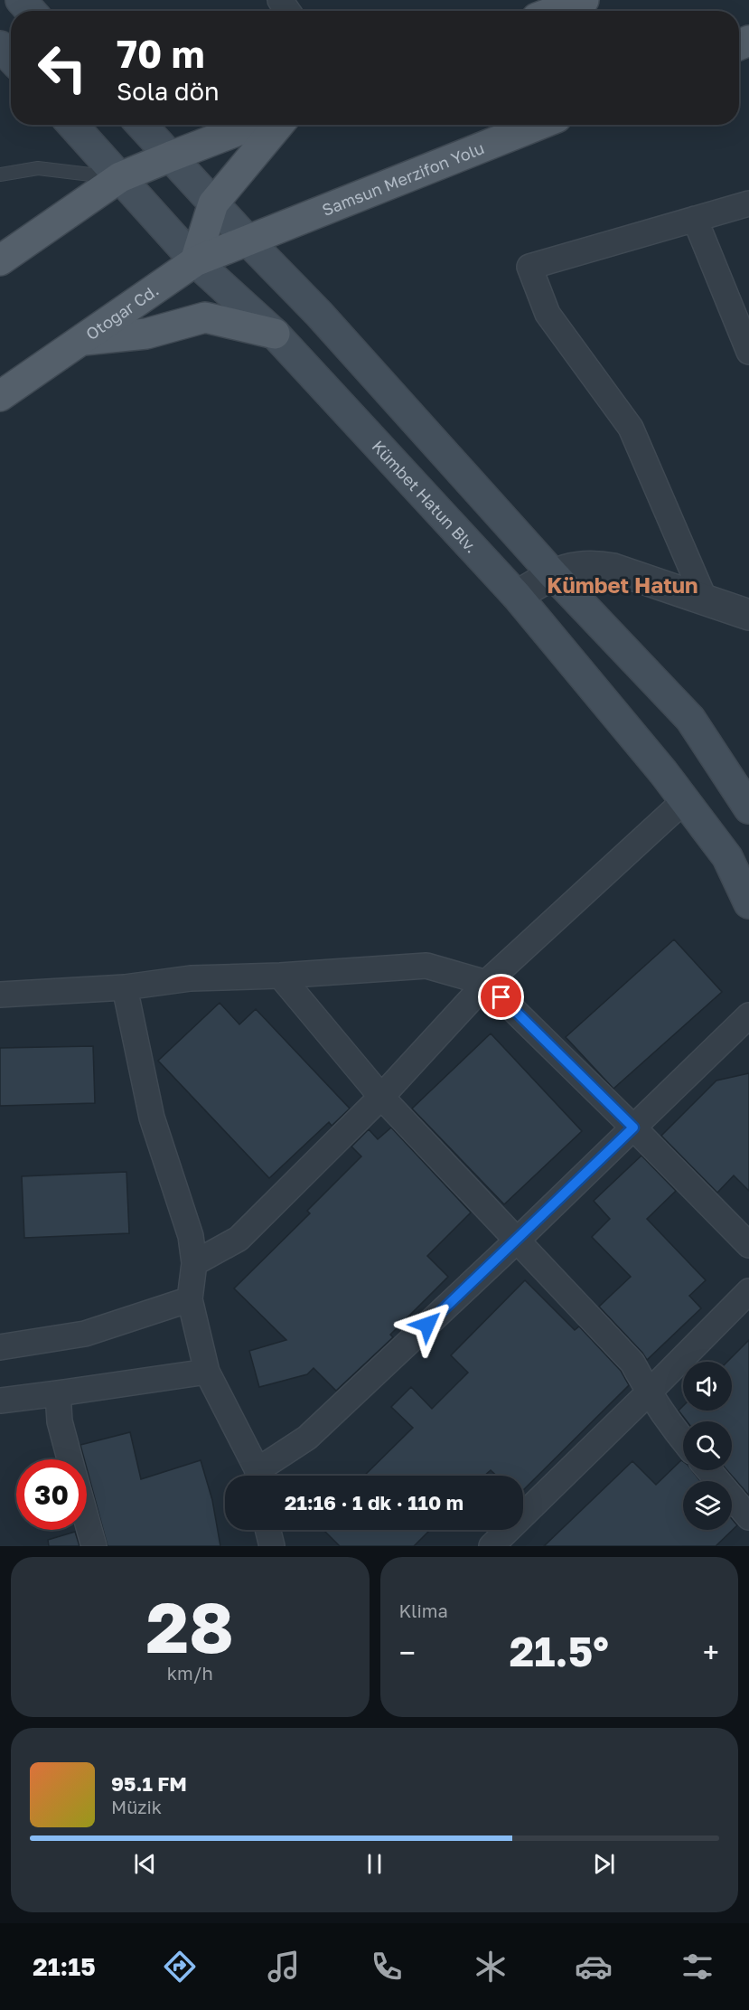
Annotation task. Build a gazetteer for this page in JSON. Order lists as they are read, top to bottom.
{
  "streets": {
    "main road": ["Samsun Merzifon Yolu", "Otogar Cd.", "Kümbet Hatun Blv."]
  },
  "crossings": [
    ["Samsun Merzifon Yolu", "Otogar Cd."],
    ["Otogar Cd.", "Kümbet Hatun Blv."]
  ],
  "districts": ["Kümbet Hatun"],
  "page": {
    "turn": ["70 m", "Sola dön"],
    "limit": "30",
    "trip": "21:16 · 1 dk · 110 m",
    "tile": [
      ["28", "km/h"],
      "Klima"
    ],
    "heat": ["−", "21.5°", "+"],
    "song": ["95.1 FM", "Müzik"],
    "tabs": "21:15"
  }
}
